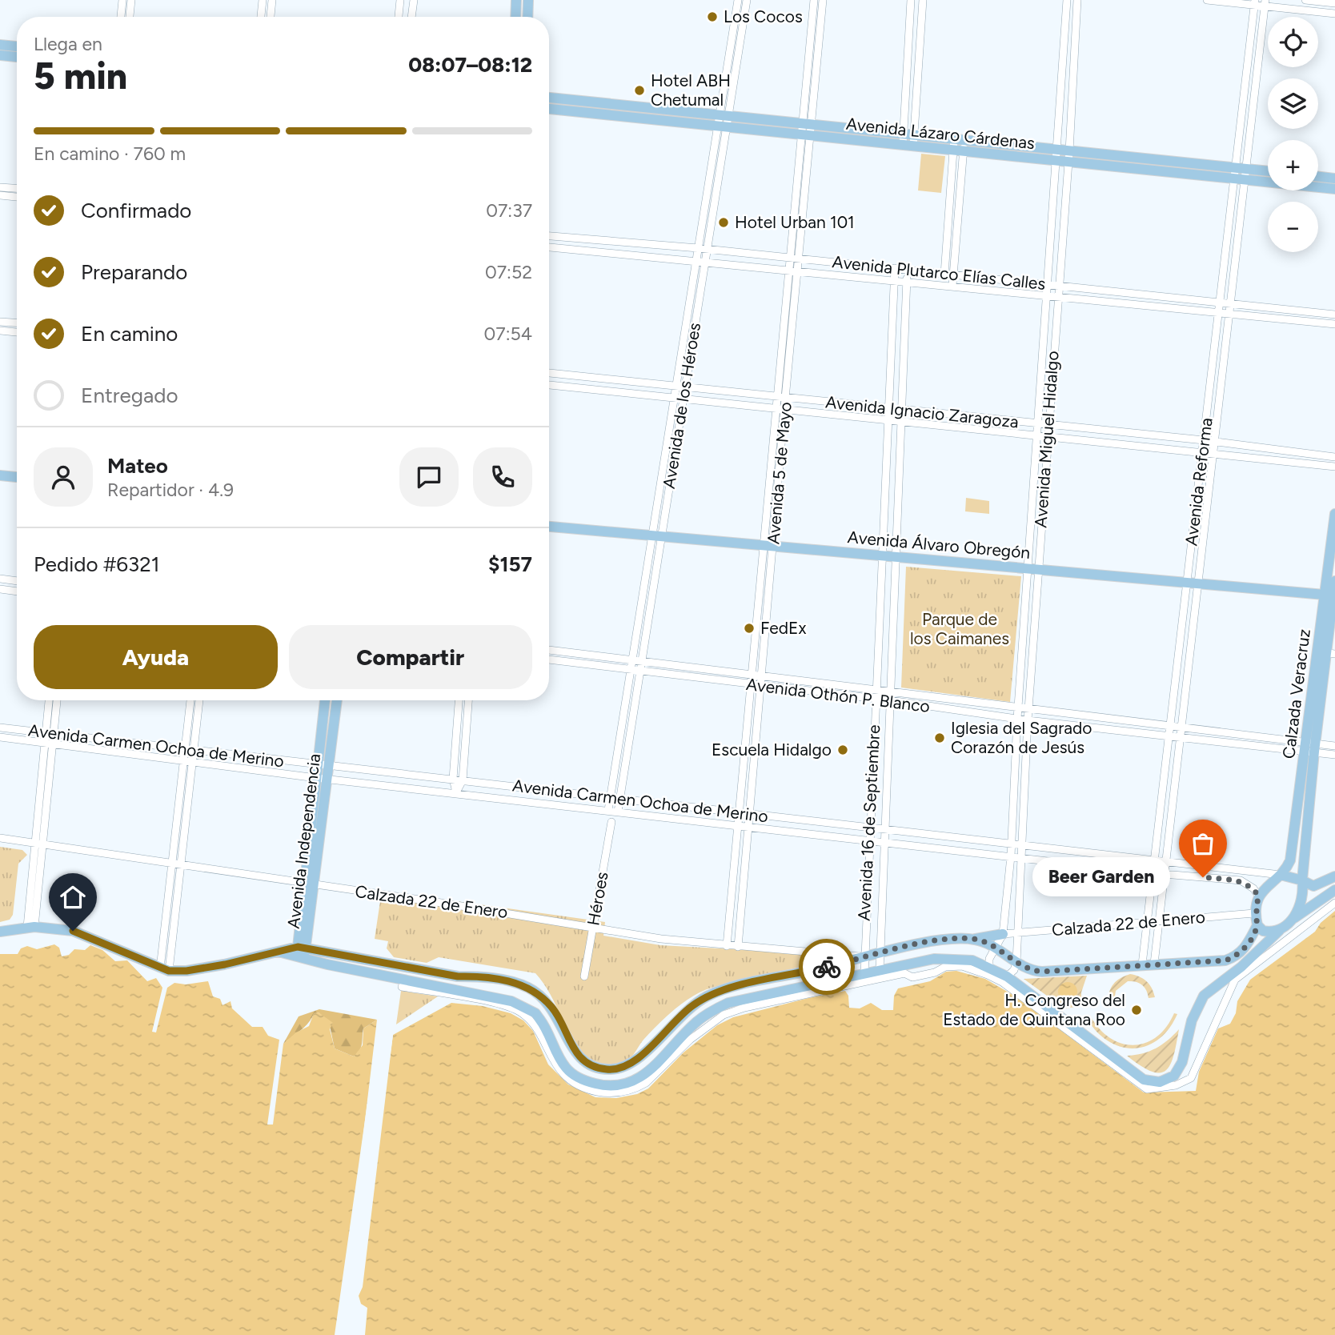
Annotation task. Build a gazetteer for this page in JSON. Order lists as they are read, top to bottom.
{
  "streets": {
    "main road": [
      "Avenida Lázaro Cárdenas",
      "Avenida Álvaro Obregón",
      "Calzada Veracruz",
      "Avenida Independencia"
    ],
    "street": [
      "Avenida Plutarco Elías Calles",
      "Avenida de los Héroes",
      "Avenida Ignacio Zaragoza",
      "Avenida Miguel Hidalgo",
      "Avenida 5 de Mayo",
      "Avenida Reforma",
      "Avenida Othón P. Blanco",
      "Avenida Carmen Ochoa de Merino",
      "Avenida 16 de Septiembre",
      "Héroes",
      "Calzada 22 de Enero"
    ]
  },
  "crossings": [
    ["Avenida Lázaro Cárdenas", "Avenida de los Héroes"],
    ["Avenida Lázaro Cárdenas", "Avenida Miguel Hidalgo"],
    ["Avenida Lázaro Cárdenas", "Avenida 5 de Mayo"],
    ["Avenida Lázaro Cárdenas", "Avenida Reforma"],
    ["Avenida Plutarco Elías Calles", "Avenida de los Héroes"],
    ["Avenida Plutarco Elías Calles", "Avenida Miguel Hidalgo"],
    ["Avenida Plutarco Elías Calles", "Avenida 5 de Mayo"],
    ["Avenida Plutarco Elías Calles", "Avenida Reforma"],
    ["Avenida Plutarco Elías Calles", "Avenida 16 de Septiembre"],
    ["Avenida de los Héroes", "Avenida Ignacio Zaragoza"],
    ["Avenida de los Héroes", "Avenida Álvaro Obregón"],
    ["Avenida de los Héroes", "Avenida Othón P. Blanco"],
    ["Avenida de los Héroes", "Avenida Carmen Ochoa de Merino"],
    ["Avenida Ignacio Zaragoza", "Avenida Miguel Hidalgo"],
    ["Avenida Ignacio Zaragoza", "Avenida 5 de Mayo"],
    ["Avenida Ignacio Zaragoza", "Avenida Reforma"],
    ["Avenida Ignacio Zaragoza", "Avenida 16 de Septiembre"],
    ["Avenida Miguel Hidalgo", "Avenida Álvaro Obregón"],
    ["Avenida Miguel Hidalgo", "Avenida Othón P. Blanco"],
    ["Avenida Miguel Hidalgo", "Avenida Carmen Ochoa de Merino"],
    ["Avenida Miguel Hidalgo", "Calzada 22 de Enero"],
    ["Avenida 5 de Mayo", "Avenida Álvaro Obregón"],
    ["Avenida 5 de Mayo", "Avenida Othón P. Blanco"],
    ["Avenida 5 de Mayo", "Avenida Carmen Ochoa de Merino"],
    ["Avenida 5 de Mayo", "Calzada 22 de Enero"],
    ["Avenida Reforma", "Avenida Álvaro Obregón"],
    ["Avenida Reforma", "Avenida Othón P. Blanco"],
    ["Avenida Reforma", "Avenida Carmen Ochoa de Merino"],
    ["Avenida Reforma", "Calzada 22 de Enero"],
    ["Avenida Álvaro Obregón", "Calzada Veracruz"],
    ["Avenida Álvaro Obregón", "Avenida 16 de Septiembre"],
    ["Calzada Veracruz", "Avenida Othón P. Blanco"],
    ["Calzada Veracruz", "Avenida Carmen Ochoa de Merino"],
    ["Calzada Veracruz", "Calzada 22 de Enero"],
    ["Avenida Othón P. Blanco", "Avenida 16 de Septiembre"],
    ["Avenida Carmen Ochoa de Merino", "Avenida 16 de Septiembre"],
    ["Avenida Carmen Ochoa de Merino", "Avenida Independencia"],
    ["Avenida Carmen Ochoa de Merino", "Calzada 22 de Enero"],
    ["Avenida 16 de Septiembre", "Calzada 22 de Enero"],
    ["Avenida Independencia", "Calzada 22 de Enero"],
    ["Héroes", "Calzada 22 de Enero"]
  ],
  "parks": ["Parque de los Caimanes"],
  "places": [
    "Los Cocos",
    "Hotel ABH Chetumal",
    "Hotel Urban 101",
    "FedEx",
    "Iglesia del Sagrado Corazón de Jesús",
    "Escuela Hidalgo",
    "Beer Garden",
    "H. Congreso del Estado de Quintana Roo"
  ],
  "page": {
    "map_buttons": ["+", "−"],
    "heading": ["5 min", "Llega en", "08:07–08:12"],
    "panel": [
      "Mateo",
      "Repartidor · 4.9",
      "Pedido #6321",
      "$157"
    ],
    "bar": "En camino · 760 m",
    "list": [
      ["Confirmado", "07:37"],
      ["Preparando", "07:52"],
      ["En camino", "07:54"],
      "Entregado"
    ],
    "buttons": ["Ayuda", "Compartir"],
    "bubble": "Beer Garden"
  }
}
